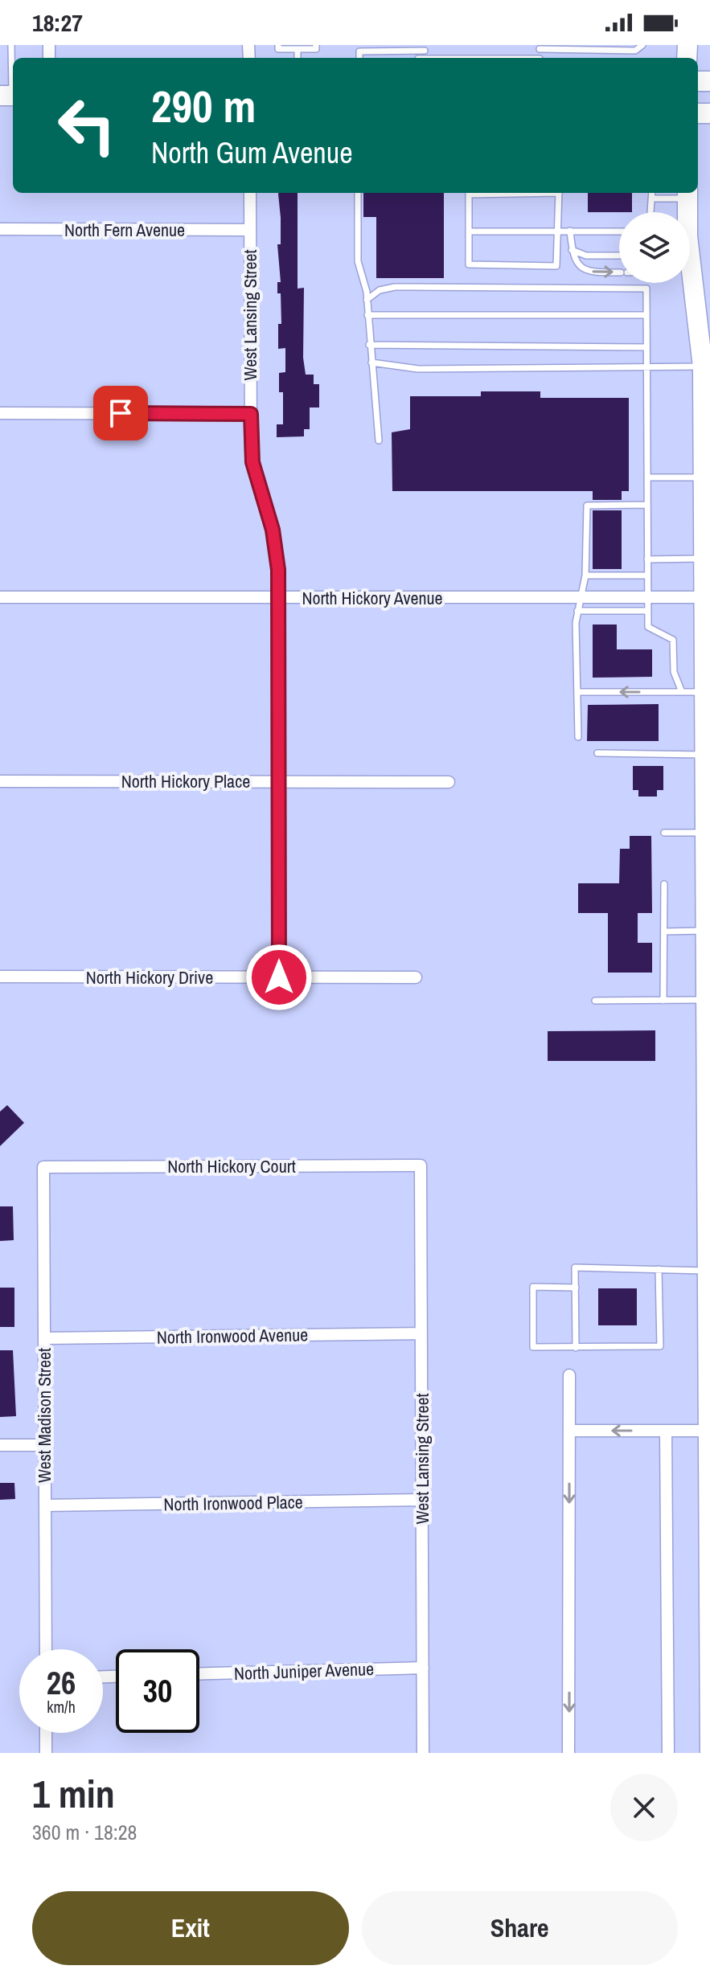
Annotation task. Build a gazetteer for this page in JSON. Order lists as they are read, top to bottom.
{
  "streets": {
    "street": [
      "North Fern Avenue",
      "West Lansing Street",
      "North Hickory Avenue",
      "North Hickory Place",
      "North Hickory Drive",
      "North Hickory Court",
      "North Ironwood Avenue",
      "West Madison Street",
      "North Ironwood Place",
      "North Juniper Avenue"
    ]
  },
  "crossings": [
    ["North Fern Avenue", "West Lansing Street"],
    ["West Lansing Street", "North Hickory Avenue"],
    ["West Lansing Street", "North Hickory Place"],
    ["West Lansing Street", "North Hickory Drive"],
    ["West Lansing Street", "North Hickory Court"],
    ["West Lansing Street", "North Ironwood Avenue"],
    ["West Lansing Street", "North Ironwood Place"],
    ["West Lansing Street", "North Juniper Avenue"],
    ["North Hickory Court", "West Madison Street"],
    ["North Ironwood Avenue", "West Madison Street"],
    ["West Madison Street", "North Ironwood Place"]
  ],
  "page": {
    "status": "18:27",
    "turn": ["290 m", "North Gum Avenue"],
    "speed": "26 km/h",
    "limit": "30",
    "heading": ["1 min", "360 m · 18:28"],
    "buttons": ["Exit", "Share"]
  }
}
